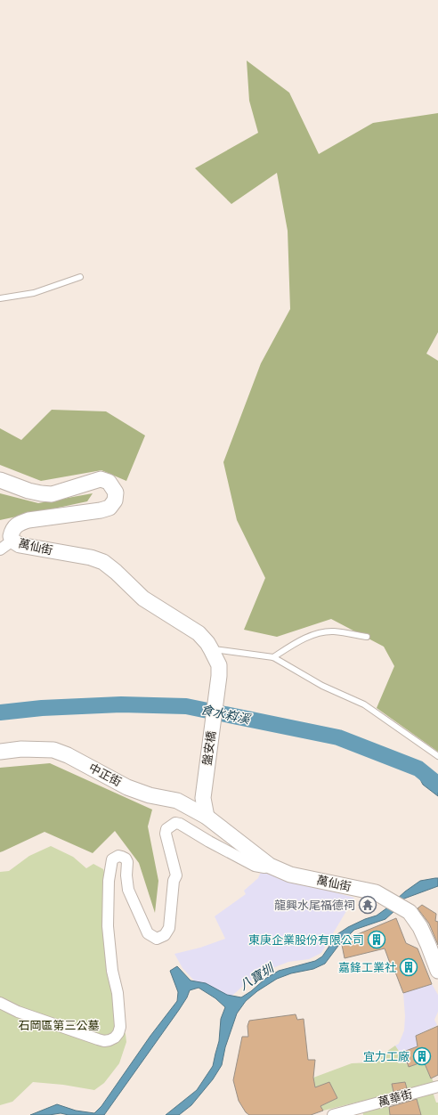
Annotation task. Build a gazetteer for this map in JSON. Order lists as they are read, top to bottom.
{
  "streets": {
    "street": [
      "萬仙街",
      "盤安橋",
      "中正街",
      "萬華街"
    ]
  },
  "crossings": [
    ["萬仙街", "盤安橋"],
    ["萬仙街", "中正街"],
    ["盤安橋", "中正街"]
  ],
  "water": ["食水嵙溪", "八寶圳"],
  "parks": ["石岡區第三公墓"],
  "places": {
    "temple": ["龍興水尾福德祠"],
    "building": ["東庚企業股份有限公司", "嘉鋒工業社", "宜力工廠"]
  }
}
